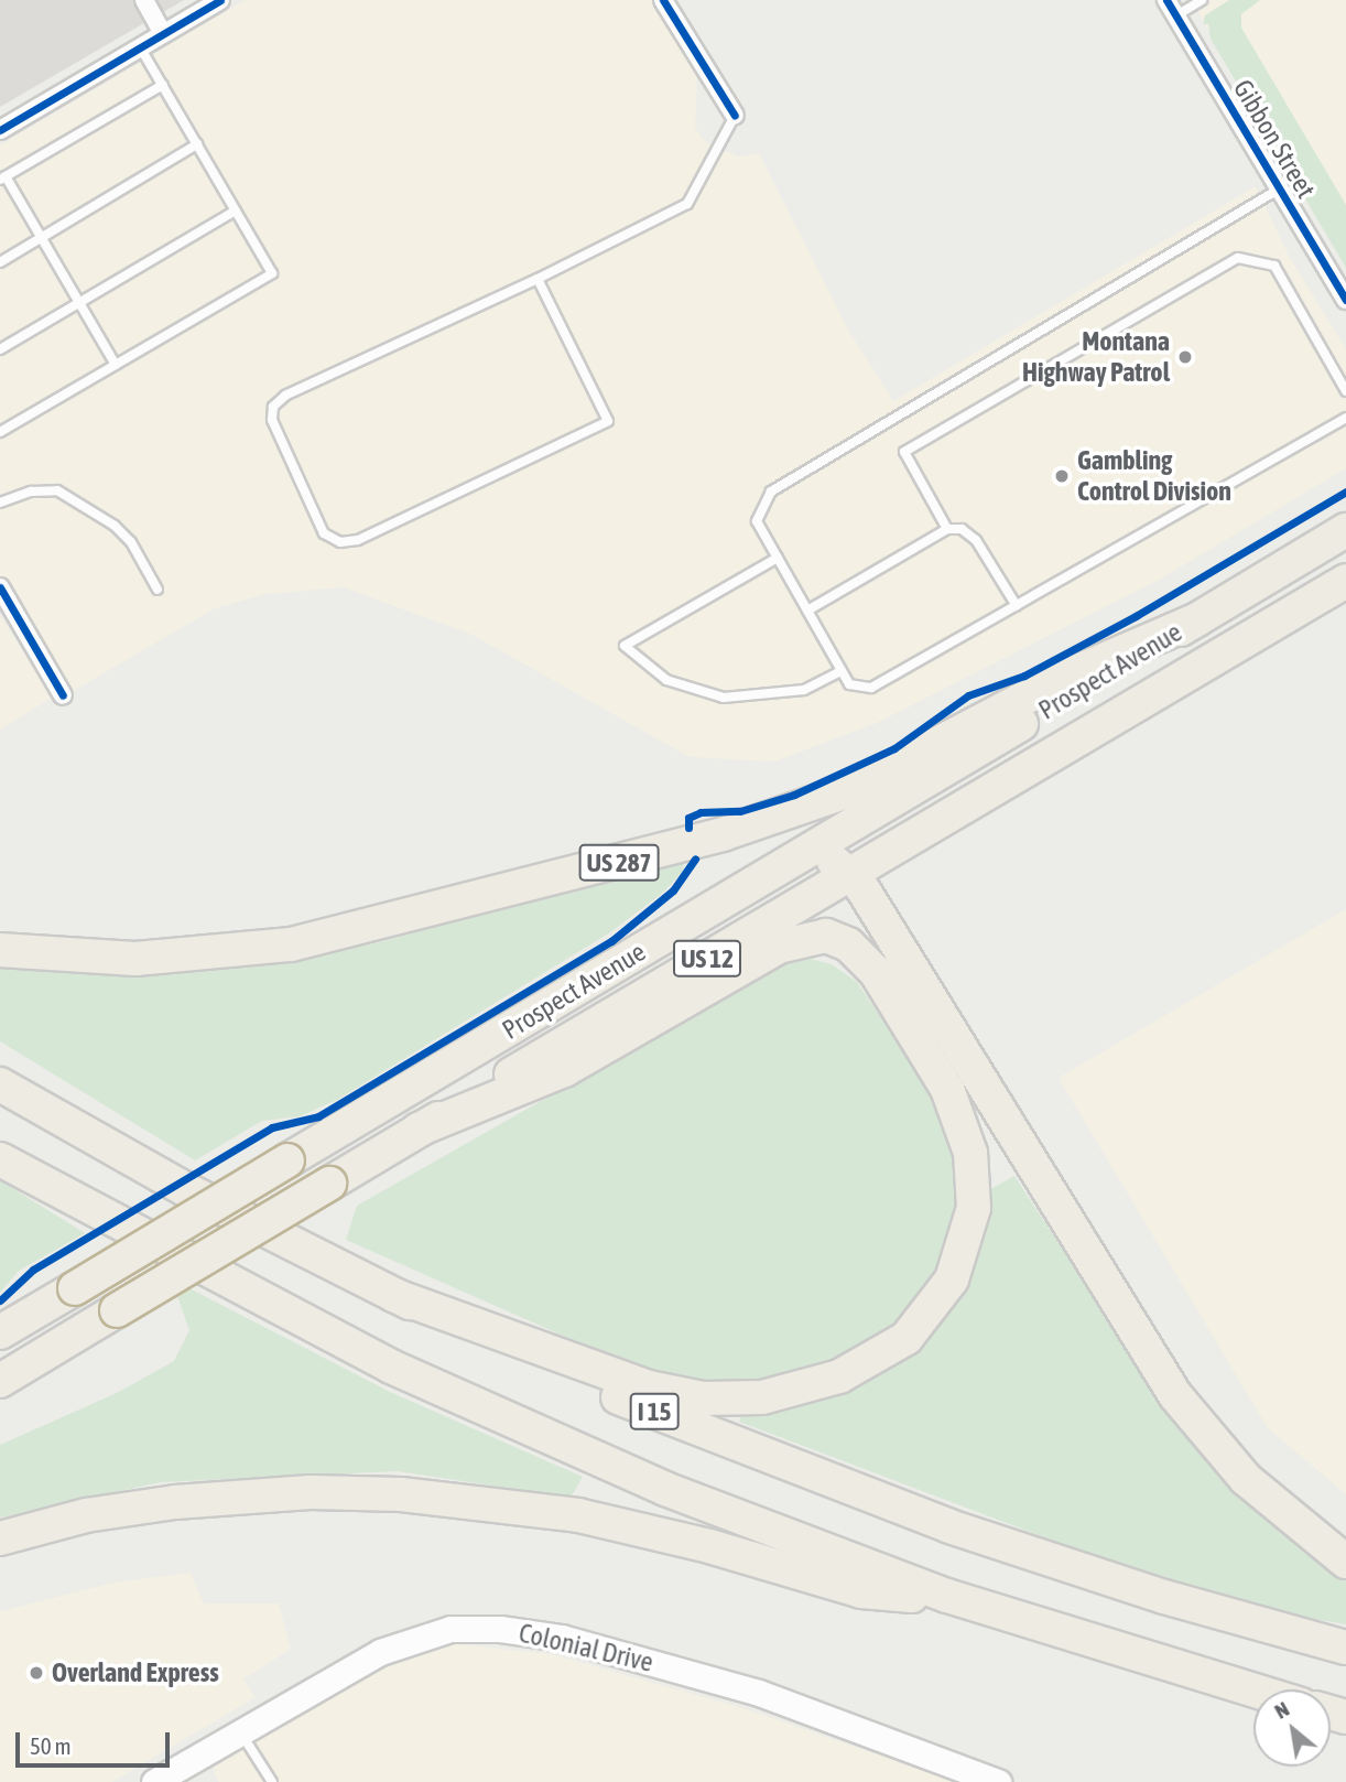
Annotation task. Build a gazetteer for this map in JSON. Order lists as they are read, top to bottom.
{
  "streets": {
    "highway": [
      "Prospect Avenue",
      "US 287",
      "US 12",
      "I 15"
    ],
    "main road": ["Colonial Drive"],
    "street": ["Gibbon Street"]
  },
  "crossings": [
    ["Prospect Avenue", "US 287"]
  ],
  "places": ["Montana Highway Patrol", "Gambling Control Division", "Overland Express"],
  "scale_bar": "50 m",
  "north": "top left"
}
